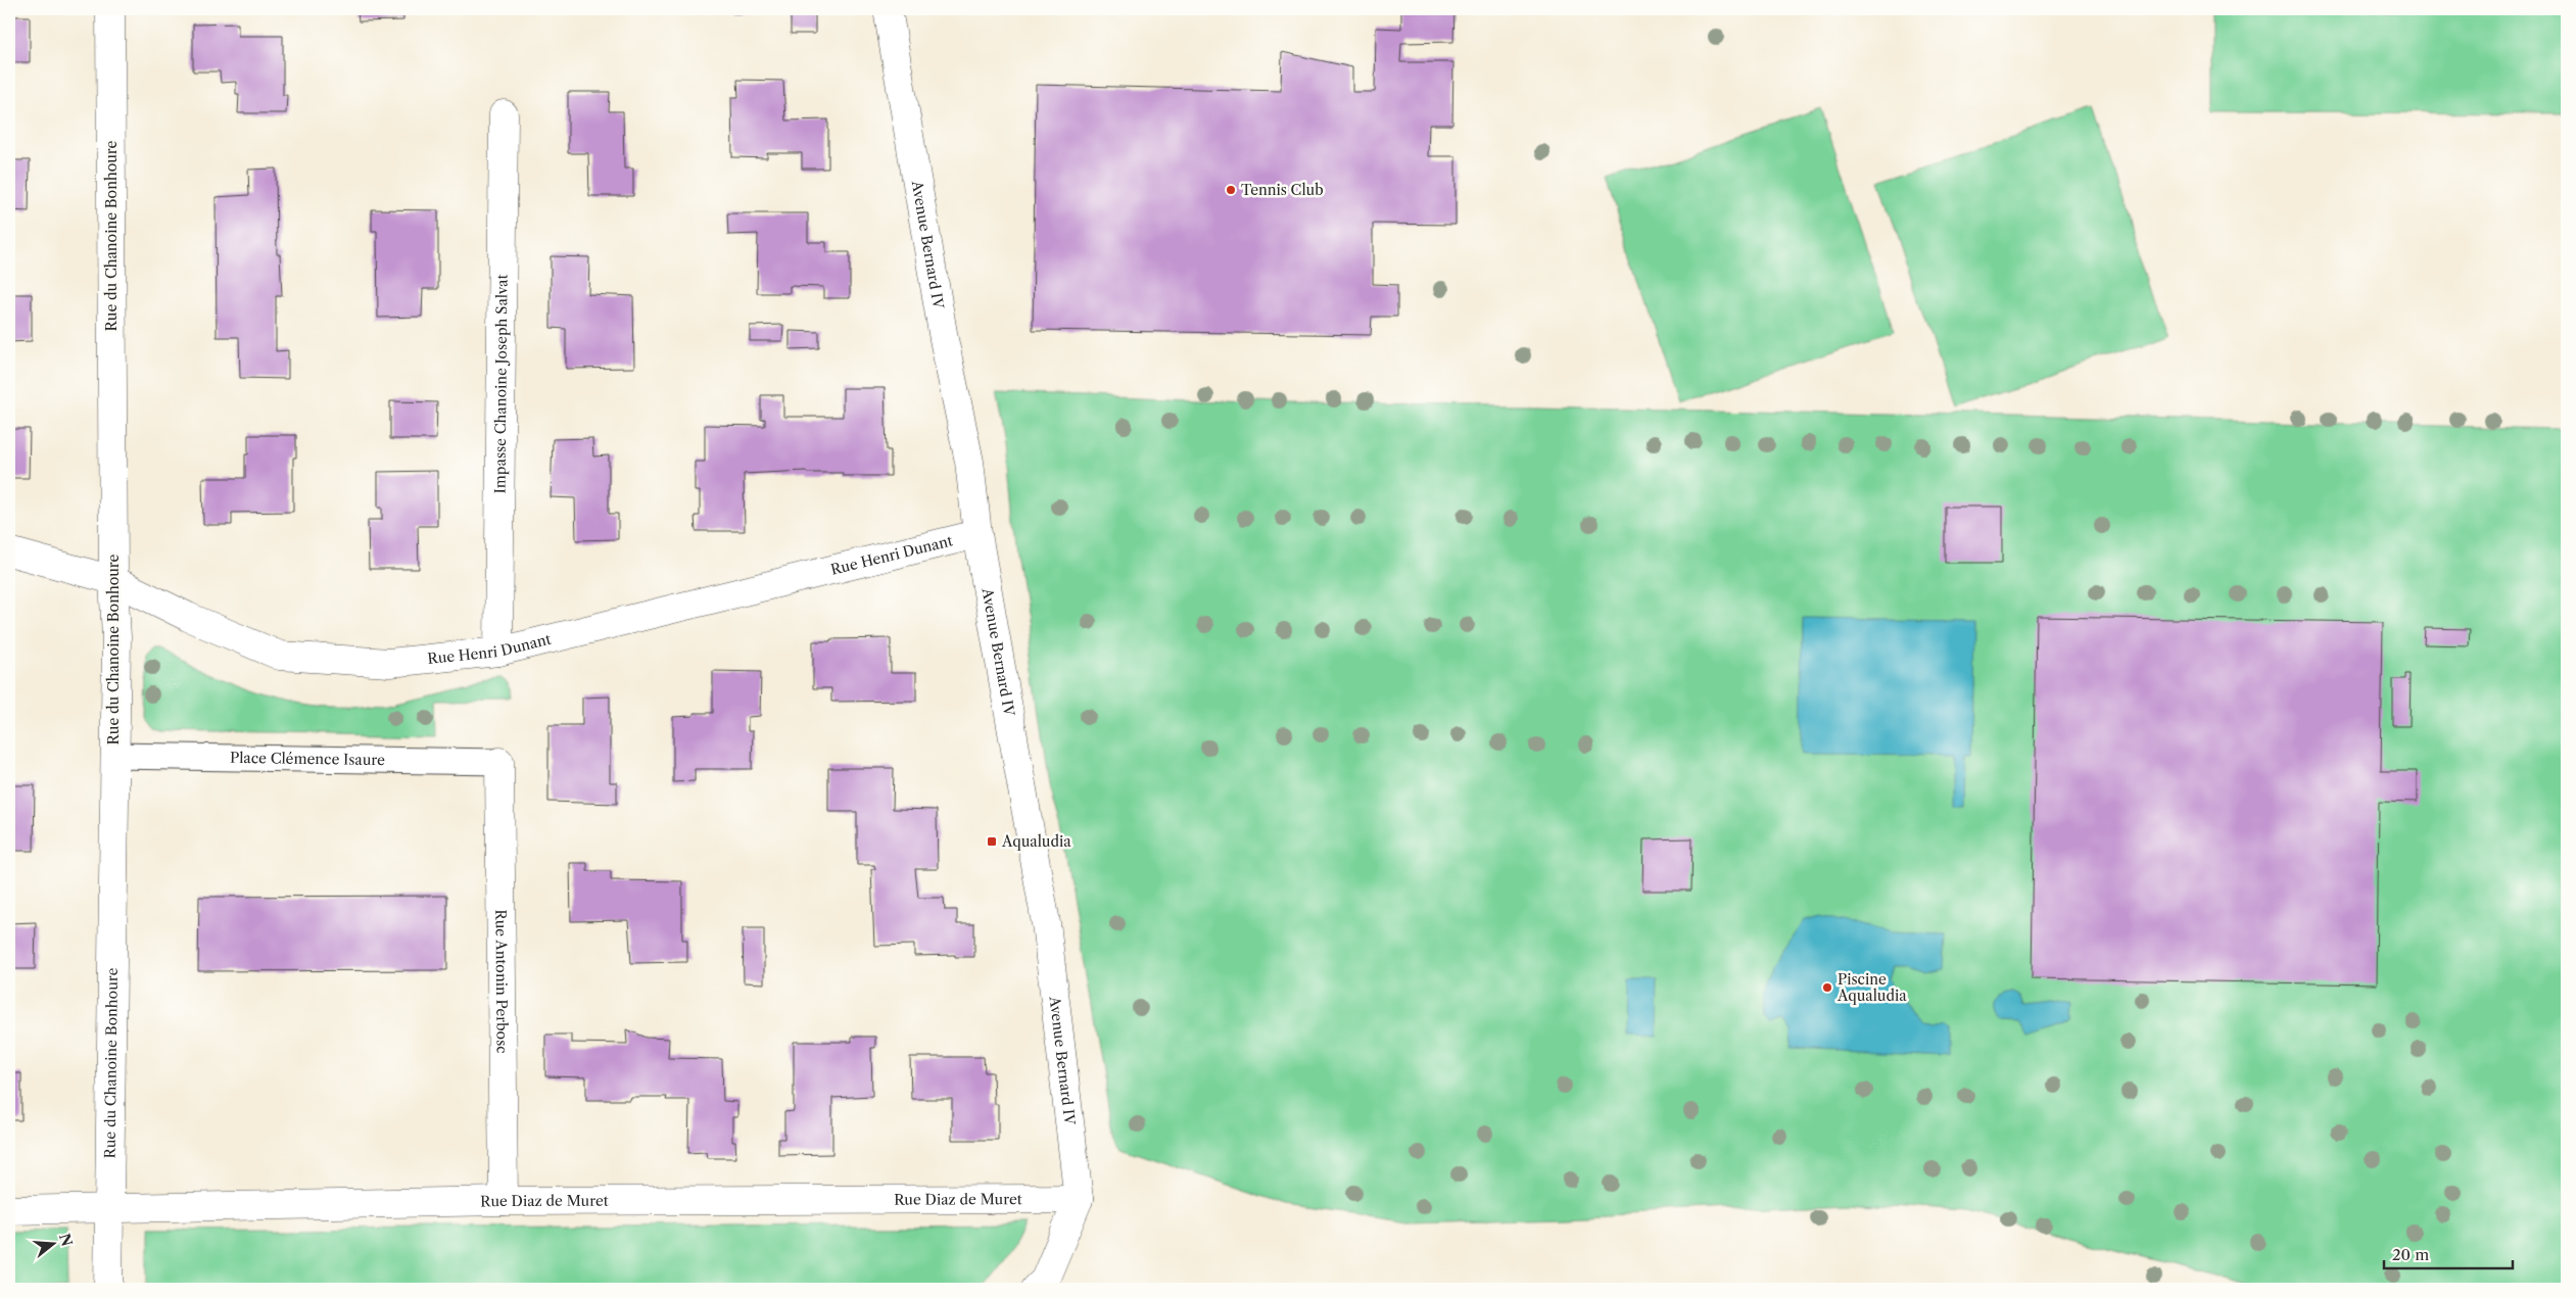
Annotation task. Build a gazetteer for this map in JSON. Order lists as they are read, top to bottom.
{
  "streets": {
    "street": [
      "Rue du Chanoine Bonhoure",
      "Avenue Bernard IV",
      "Impasse Chanoine Joseph Salvat",
      "Rue Henri Dunant",
      "Rue Antonin Perbosc",
      "Rue Diaz de Muret"
    ],
    "lane": ["Place Clémence Isaure"]
  },
  "crossings": [
    ["Rue du Chanoine Bonhoure", "Rue Henri Dunant"],
    ["Rue du Chanoine Bonhoure", "Place Clémence Isaure"],
    ["Rue du Chanoine Bonhoure", "Rue Diaz de Muret"],
    ["Avenue Bernard IV", "Rue Henri Dunant"],
    ["Avenue Bernard IV", "Rue Diaz de Muret"],
    ["Impasse Chanoine Joseph Salvat", "Rue Henri Dunant"],
    ["Place Clémence Isaure", "Rue Antonin Perbosc"],
    ["Rue Antonin Perbosc", "Rue Diaz de Muret"]
  ],
  "places": {
    "other": ["Tennis Club", "Piscine Aqualudia"],
    "transit": ["Aqualudia"]
  },
  "scale_bar": "20 m",
  "north": "right"
}
